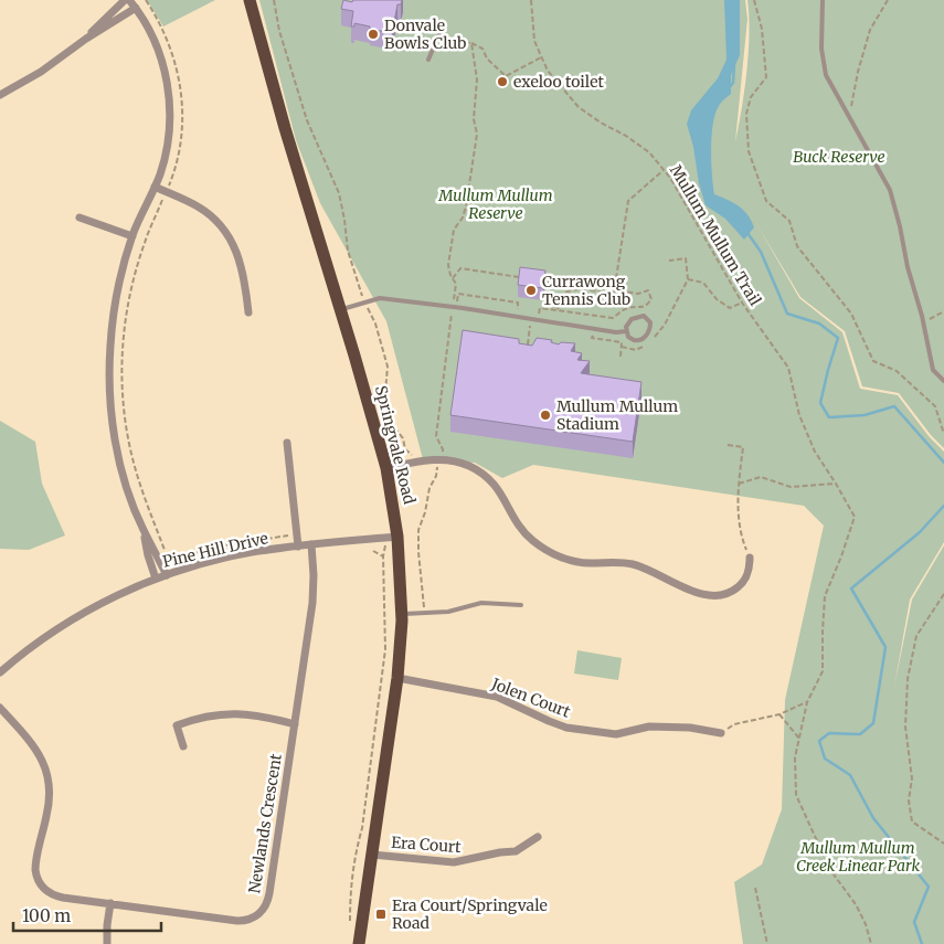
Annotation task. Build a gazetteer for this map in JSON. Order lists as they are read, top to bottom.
{
  "streets": {
    "main road": ["Springvale Road"],
    "street": [
      "Pine Hill Drive",
      "Jolen Court",
      "Newlands Crescent",
      "Era Court"
    ],
    "path": ["Mullum Mullum Trail"]
  },
  "crossings": [
    ["Springvale Road", "Pine Hill Drive"],
    ["Springvale Road", "Jolen Court"],
    ["Springvale Road", "Era Court"],
    ["Pine Hill Drive", "Newlands Crescent"]
  ],
  "parks": ["Buck Reserve", "Mullum Mullum Reserve", "Mullum Mullum Creek Linear Park"],
  "places": {
    "other": [
      "Donvale Bowls Club",
      "exeloo toilet",
      "Currawong Tennis Club",
      "Mullum Mullum Stadium"
    ],
    "transit": ["Era Court/Springvale Road"]
  },
  "scale_bar": "100 m"
}
